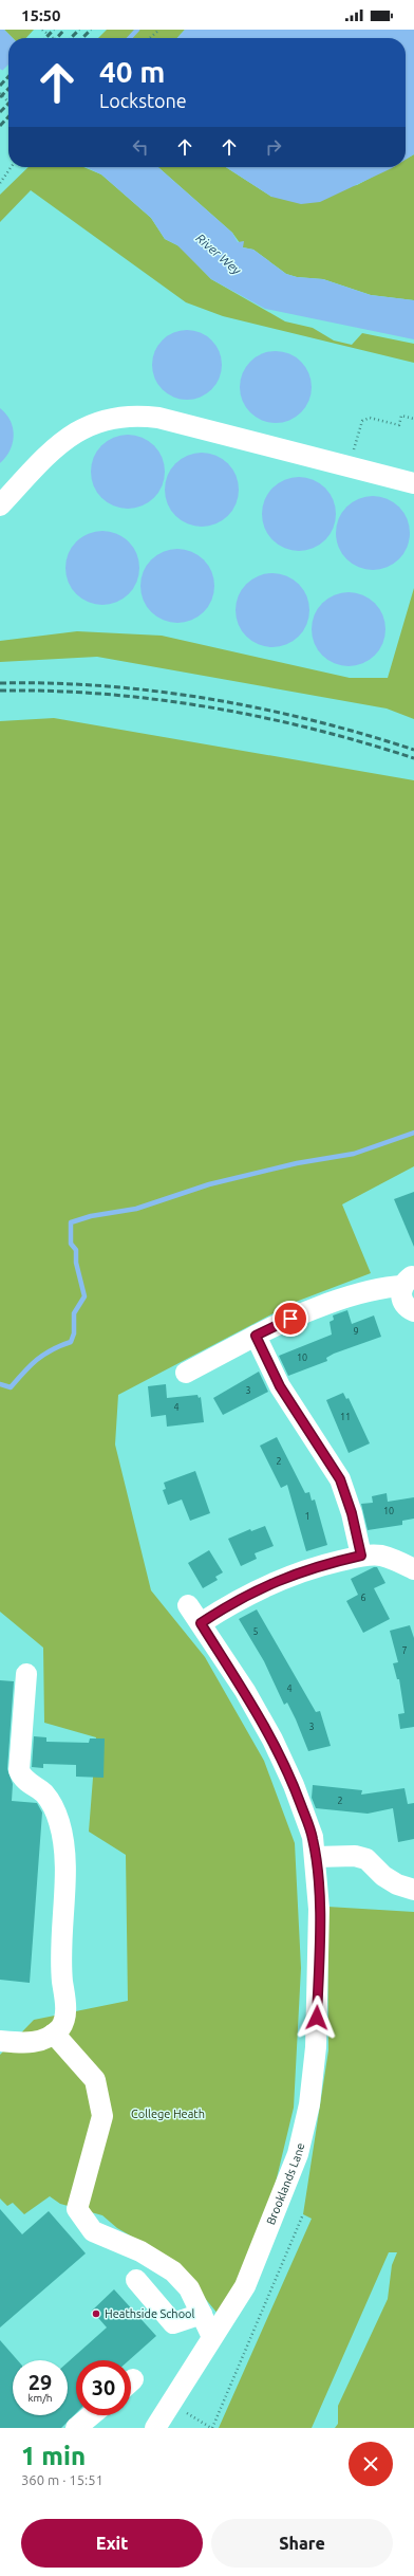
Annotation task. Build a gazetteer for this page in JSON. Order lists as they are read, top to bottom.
{
  "streets": {
    "street": ["Brooklands Lane"]
  },
  "water": ["River Wey"],
  "parks": ["College Heath"],
  "places": ["Heathside School"],
  "house_numbers": [
    "9",
    "10",
    "3",
    "4",
    "11",
    "2",
    "10",
    "1",
    "6",
    "5",
    "7",
    "4",
    "3",
    "2"
  ],
  "page": {
    "status": "15:50",
    "turn": ["40 m", "Lockstone"],
    "speed": "29 km/h",
    "limit": "30",
    "heading": ["1 min", "360 m · 15:51"],
    "buttons": ["Exit", "Share"]
  }
}
